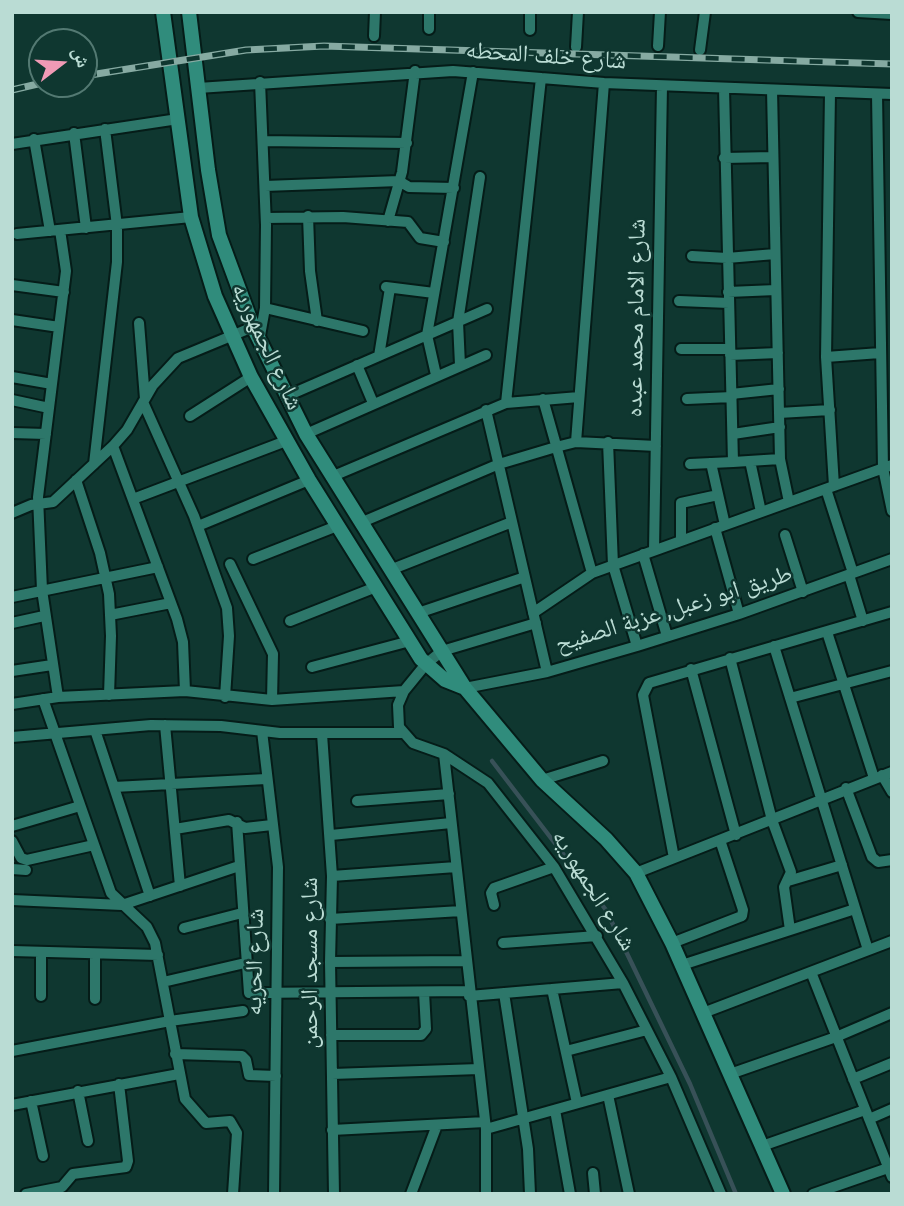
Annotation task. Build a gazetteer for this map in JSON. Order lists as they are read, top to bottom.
{
  "streets": {
    "main road": ["شارع الجمهوريه"],
    "street": [
      "شارع خلف المحطه",
      "شارع الامام محمد عبده",
      "طريق ابو زعبل, عزبة الصفيح",
      "شارع الحريه",
      "شارع مسجد الرحمن"
    ]
  },
  "crossings": [
    ["شارع خلف المحطه", "شارع الامام محمد عبده"],
    ["شارع خلف المحطه", "شارع الجمهوريه"],
    ["شارع الامام محمد عبده", "طريق ابو زعبل, عزبة الصفيح"],
    ["شارع الجمهوريه", "طريق ابو زعبل, عزبة الصفيح"]
  ],
  "north": "right"
}
